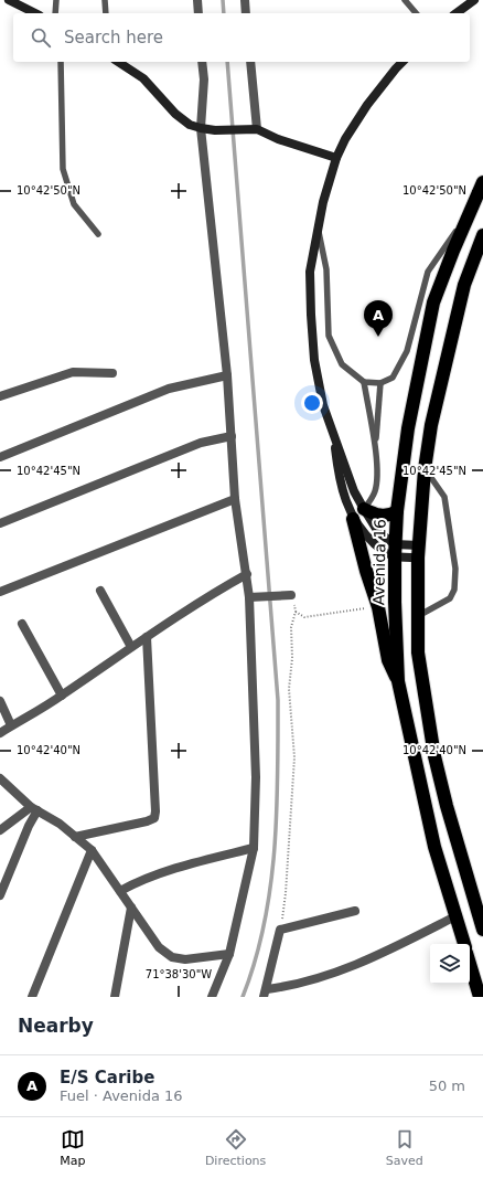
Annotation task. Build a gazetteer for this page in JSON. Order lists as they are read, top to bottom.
{
  "streets": {
    "highway": ["Avenida 16"]
  },
  "page": {
    "search": "Search here",
    "pins": "A",
    "heading": "Nearby",
    "list": [
      {
        "mark": "A",
        "name": "E/S Caribe",
        "note": "Fuel · Avenida 16",
        "value": "50 m"
      }
    ],
    "nav": ["Map", "Directions", "Saved"]
  },
  "coordinates": [
    "10°42'50\"N",
    "10°42'45\"N",
    "10°42'40\"N",
    "71°38'30\"W"
  ]
}
